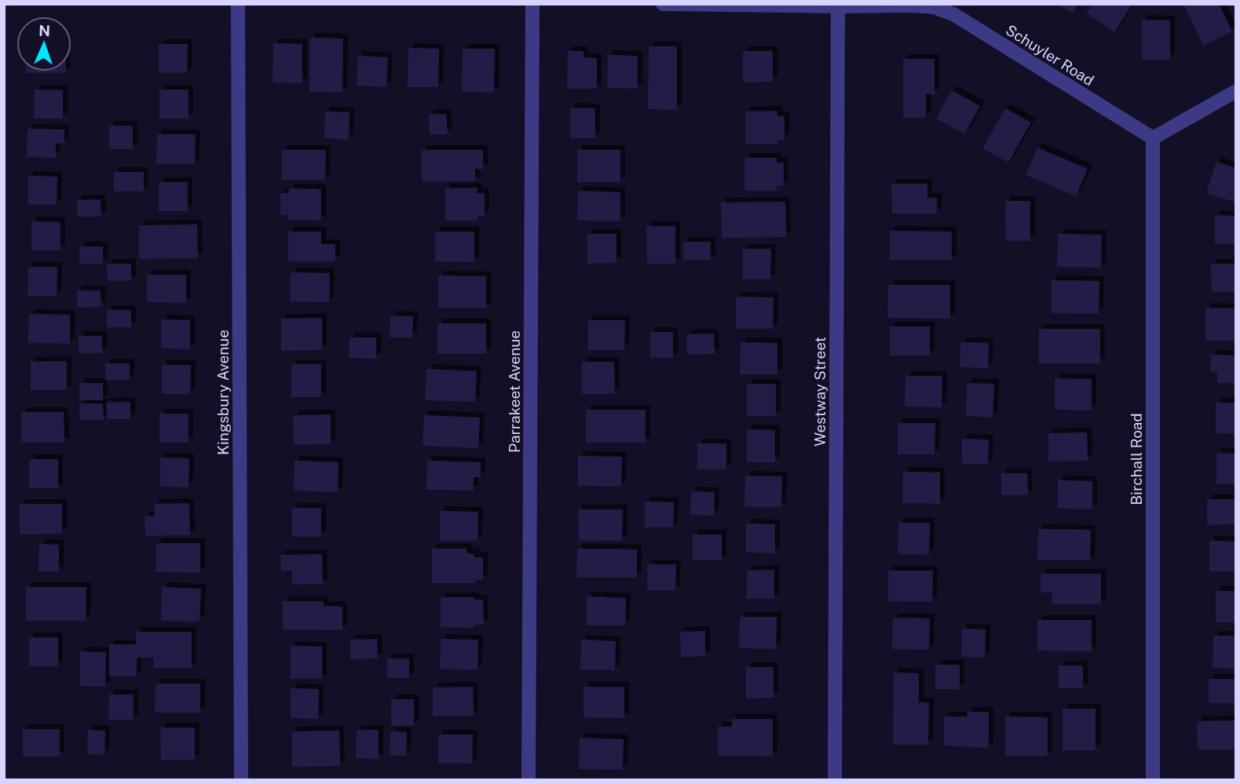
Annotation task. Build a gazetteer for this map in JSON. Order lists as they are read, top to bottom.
{
  "streets": {
    "street": [
      "Schuyler Road",
      "Parrakeet Avenue",
      "Westway Street",
      "Kingsbury Avenue",
      "Birchall Road"
    ]
  },
  "crossings": [
    ["Schuyler Road", "Westway Street"],
    ["Schuyler Road", "Birchall Road"]
  ],
  "north": "top"
}
